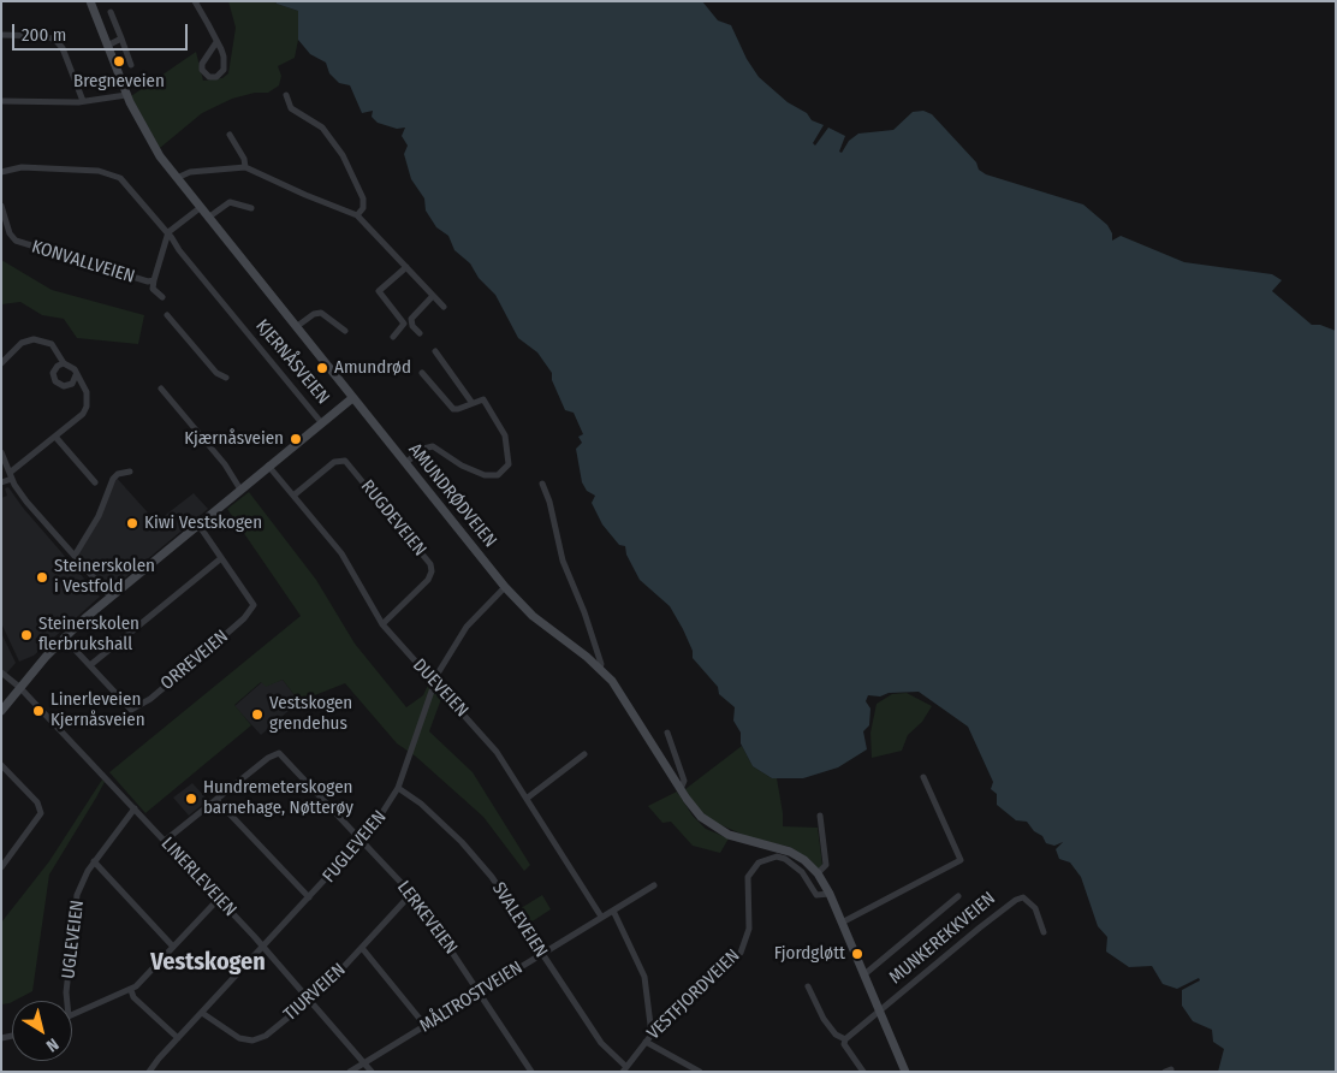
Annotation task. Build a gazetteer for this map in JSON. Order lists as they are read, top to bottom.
{
  "streets": {
    "main road": ["KJERNÅSVEIEN", "AMUNDRØDVEIEN", "MUNKEREKKVEIEN"],
    "street": [
      "KONVALLVEIEN",
      "RUGDEVEIEN",
      "ORREVEIEN",
      "DUEVEIEN",
      "FUGLEVEIEN",
      "LINERLEVEIEN",
      "LERKEVEIEN",
      "SVALEVEIEN",
      "UGLEVEIEN",
      "TIURVEIEN",
      "VESTFJORDVEIEN",
      "MÅLTROSTVEIEN"
    ]
  },
  "crossings": [
    ["KONVALLVEIEN", "KJERNÅSVEIEN"],
    ["KJERNÅSVEIEN", "AMUNDRØDVEIEN"],
    ["KJERNÅSVEIEN", "ORREVEIEN"],
    ["KJERNÅSVEIEN", "DUEVEIEN"],
    ["KJERNÅSVEIEN", "LINERLEVEIEN"],
    ["AMUNDRØDVEIEN", "FUGLEVEIEN"],
    ["AMUNDRØDVEIEN", "MUNKEREKKVEIEN"],
    ["AMUNDRØDVEIEN", "VESTFJORDVEIEN"],
    ["RUGDEVEIEN", "DUEVEIEN"],
    ["DUEVEIEN", "FUGLEVEIEN"],
    ["DUEVEIEN", "MÅLTROSTVEIEN"],
    ["FUGLEVEIEN", "LINERLEVEIEN"],
    ["FUGLEVEIEN", "LERKEVEIEN"],
    ["FUGLEVEIEN", "SVALEVEIEN"],
    ["FUGLEVEIEN", "TIURVEIEN"],
    ["LINERLEVEIEN", "LERKEVEIEN"],
    ["LINERLEVEIEN", "UGLEVEIEN"],
    ["LINERLEVEIEN", "TIURVEIEN"],
    ["LINERLEVEIEN", "MÅLTROSTVEIEN"],
    ["LERKEVEIEN", "TIURVEIEN"],
    ["LERKEVEIEN", "MÅLTROSTVEIEN"],
    ["SVALEVEIEN", "VESTFJORDVEIEN"],
    ["SVALEVEIEN", "MÅLTROSTVEIEN"],
    ["MUNKEREKKVEIEN", "VESTFJORDVEIEN"]
  ],
  "districts": ["Vestskogen"],
  "places": [
    "Bregneveien",
    "Amundrød",
    "Kjærnåsveien",
    "Kiwi Vestskogen",
    "Steinerskolen i Vestfold",
    "Steinerskolen flerbrukshall",
    "Linerleveien Kjernåsveien",
    "Vestskogen grendehus",
    "Hundremeterskogen barnehage, Nøtterøy",
    "Fjordgløtt"
  ],
  "scale_bar": "200 m",
  "north": "bottom right"
}
